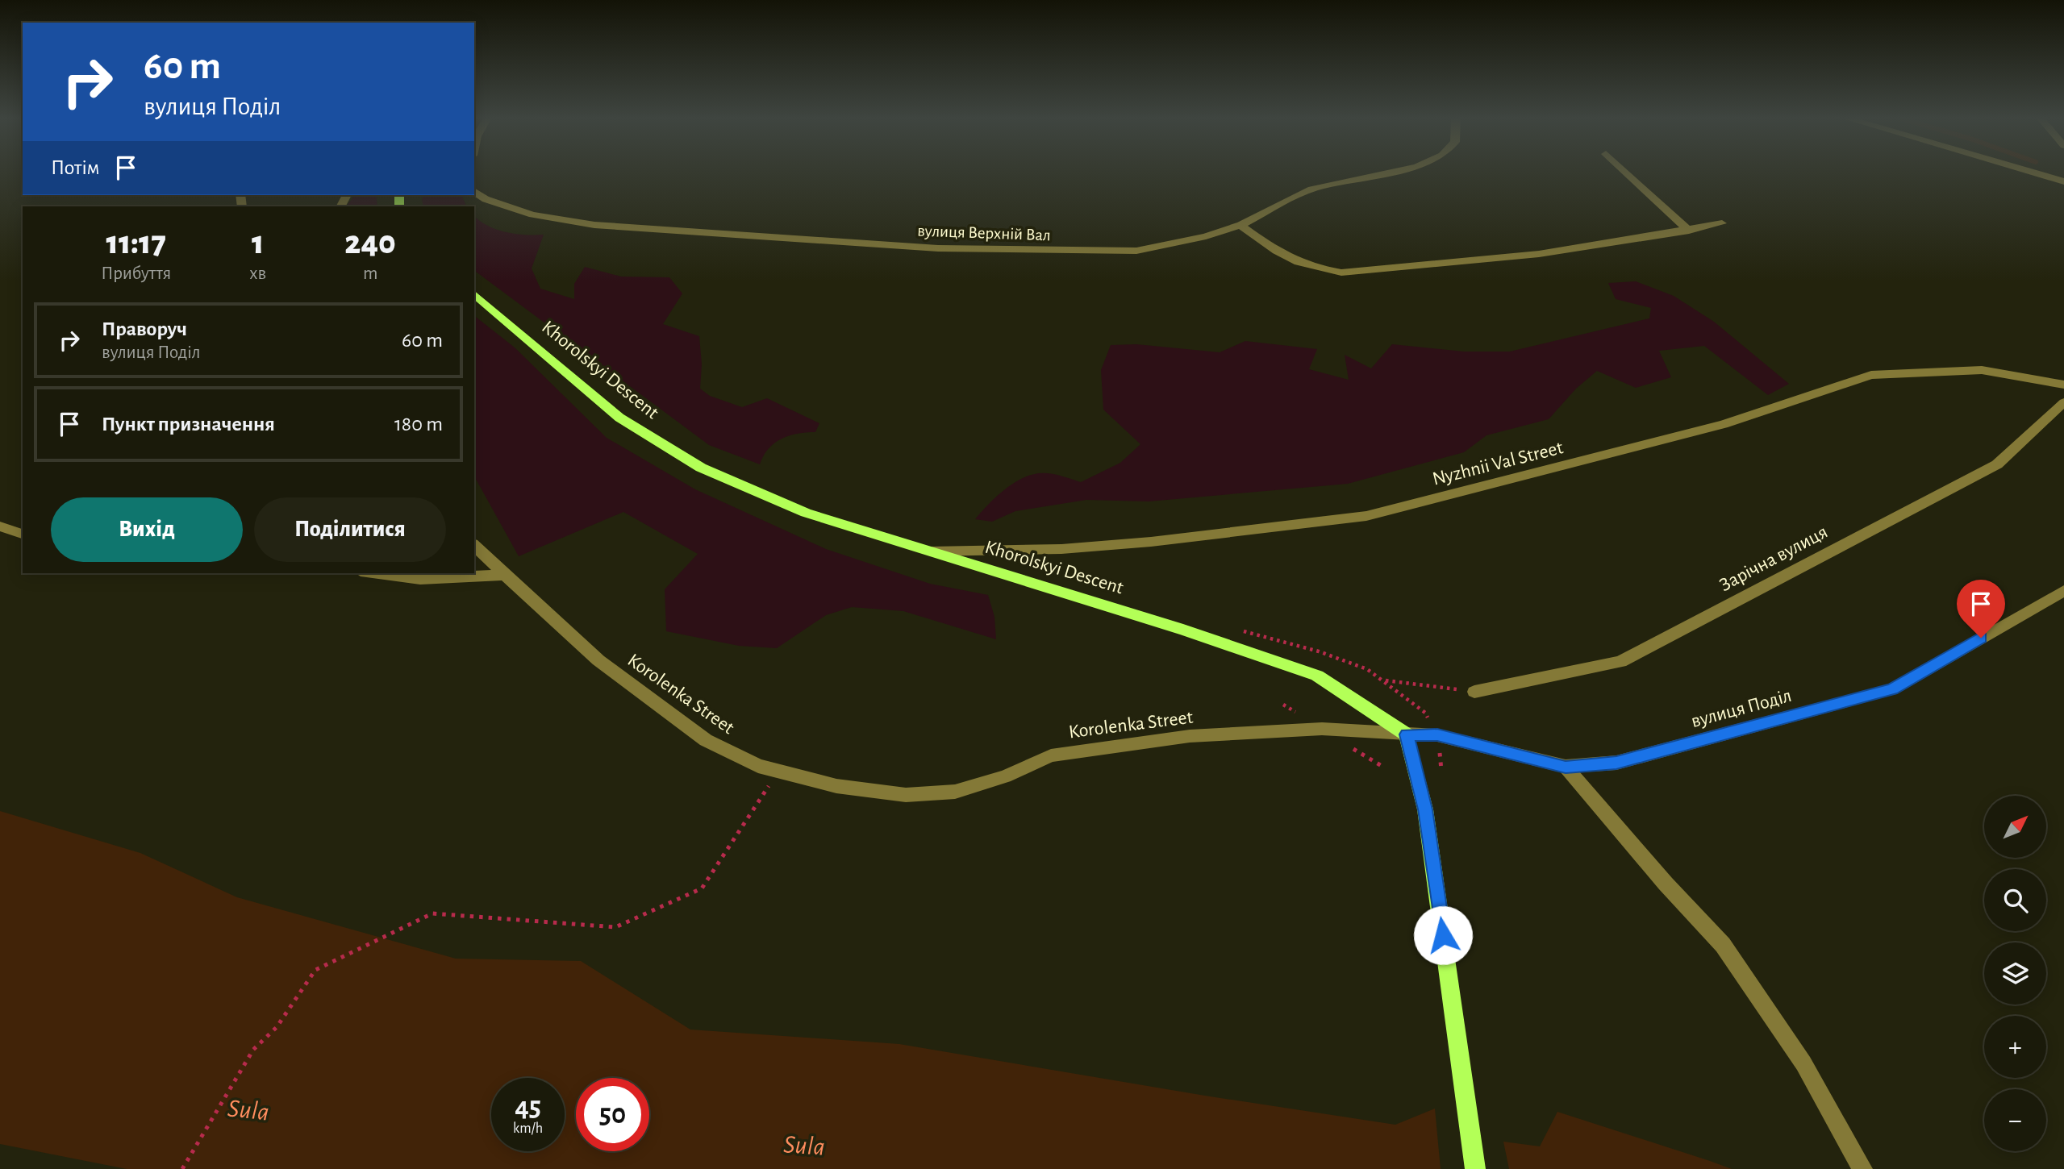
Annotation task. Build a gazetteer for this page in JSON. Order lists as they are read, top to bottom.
{
  "streets": {
    "main road": ["Khorolskyi Descent"],
    "street": [
      "вулиця Верхній Вал",
      "Nyzhnii Val Street",
      "Зарічна вулиця",
      "Korolenka Street",
      "вулиця Поділ"
    ]
  },
  "crossings": [
    ["Khorolskyi Descent", "Nyzhnii Val Street"],
    ["Khorolskyi Descent", "Korolenka Street"],
    ["Khorolskyi Descent", "вулиця Поділ"],
    ["Korolenka Street", "вулиця Поділ"]
  ],
  "water": ["Sula"],
  "north": "top right",
  "page": {
    "turn": ["60 m", "вулиця Поділ"],
    "then": "Потім",
    "eta": [
      "11:17",
      "Прибуття",
      "1",
      "хв",
      "240",
      "m"
    ],
    "list": [
      {
        "name": "Праворуч",
        "note": "вулиця Поділ",
        "value": "60 m"
      },
      {
        "name": "Пункт призначення",
        "value": "180 m"
      }
    ],
    "buttons": ["Вихід", "Поділитися"],
    "map_buttons": ["+", "−"],
    "speed": "45 km/h",
    "limit": "50"
  }
}
